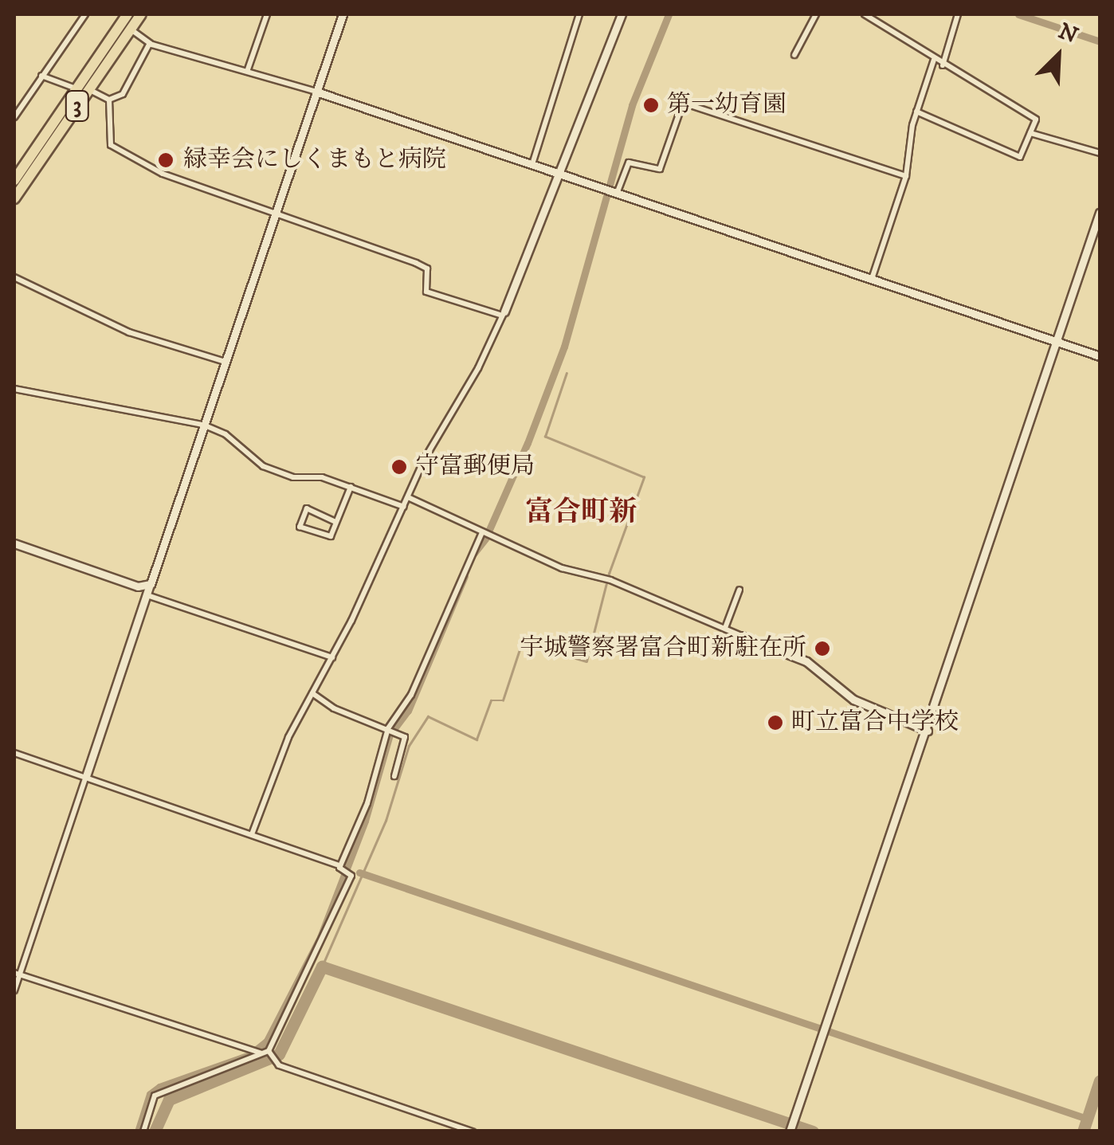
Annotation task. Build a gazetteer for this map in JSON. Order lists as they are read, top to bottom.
{
  "streets": {
    "highway": ["3"]
  },
  "districts": ["富合町新"],
  "places": [
    "第一幼育園",
    "緑幸会にしくまもと病院",
    "守富郵便局",
    "宇城警察署富合町新駐在所",
    "町立富合中学校"
  ],
  "north": "top right"
}
